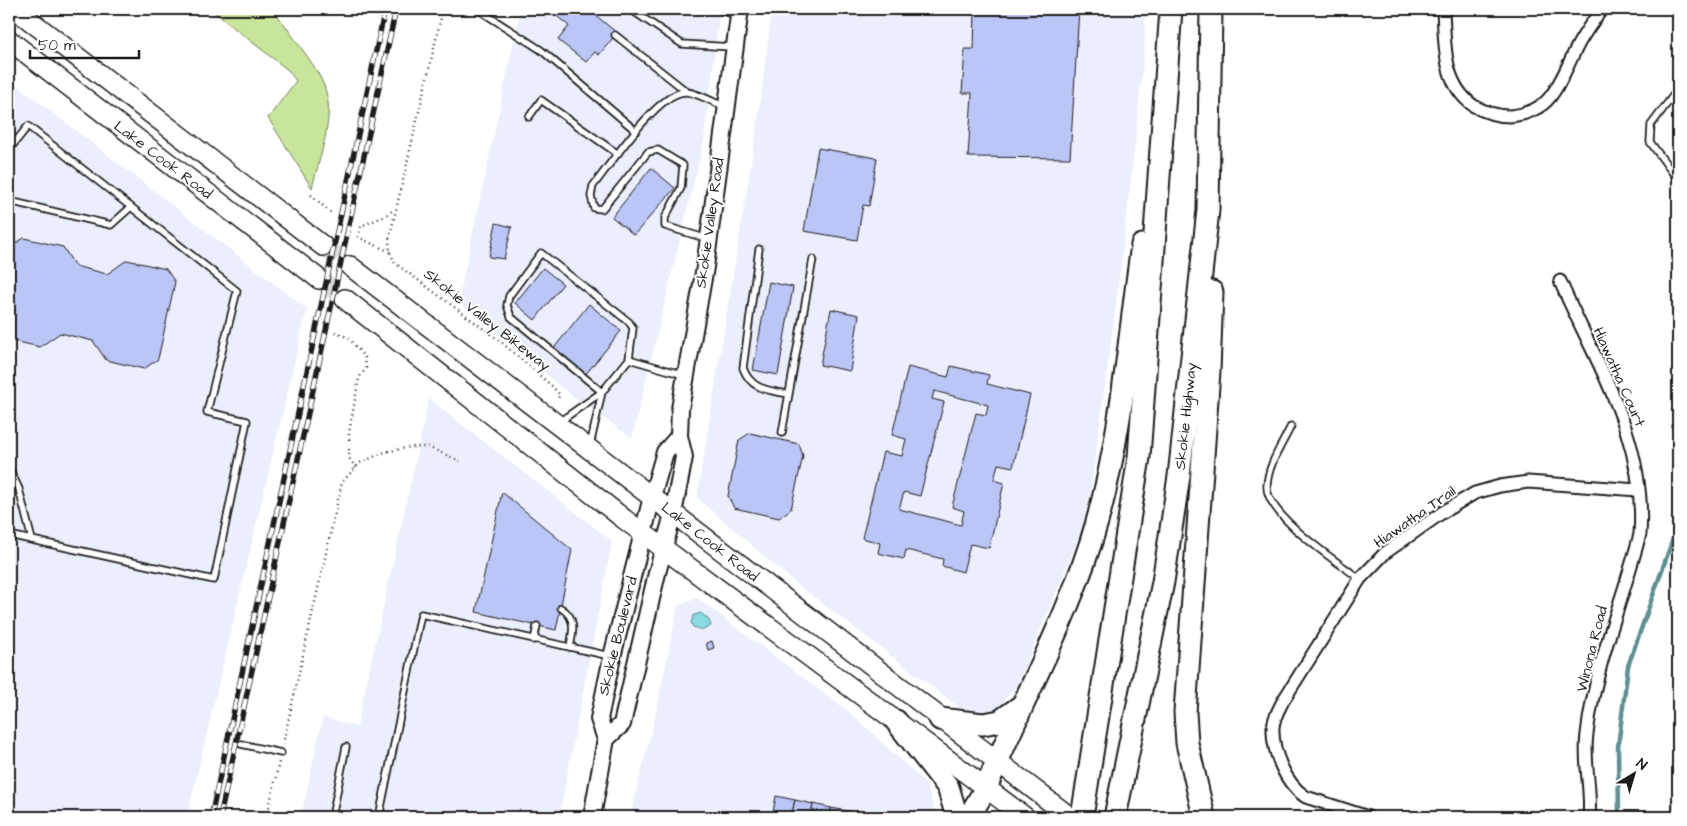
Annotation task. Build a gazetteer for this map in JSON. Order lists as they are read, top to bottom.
{
  "streets": {
    "highway": ["Skokie Highway"],
    "main road": ["Lake Cook Road", "Skokie Valley Road", "Skokie Boulevard"],
    "street": ["Hiawatha Court", "Hiawatha Trail", "Winona Road"],
    "path": ["Skokie Valley Bikeway"]
  },
  "crossings": [
    ["Lake Cook Road", "Skokie Valley Road"],
    ["Skokie Valley Road", "Skokie Boulevard"],
    ["Hiawatha Court", "Hiawatha Trail"],
    ["Hiawatha Court", "Winona Road"],
    ["Hiawatha Trail", "Winona Road"]
  ],
  "scale_bar": "50 m",
  "north": "top right"
}
